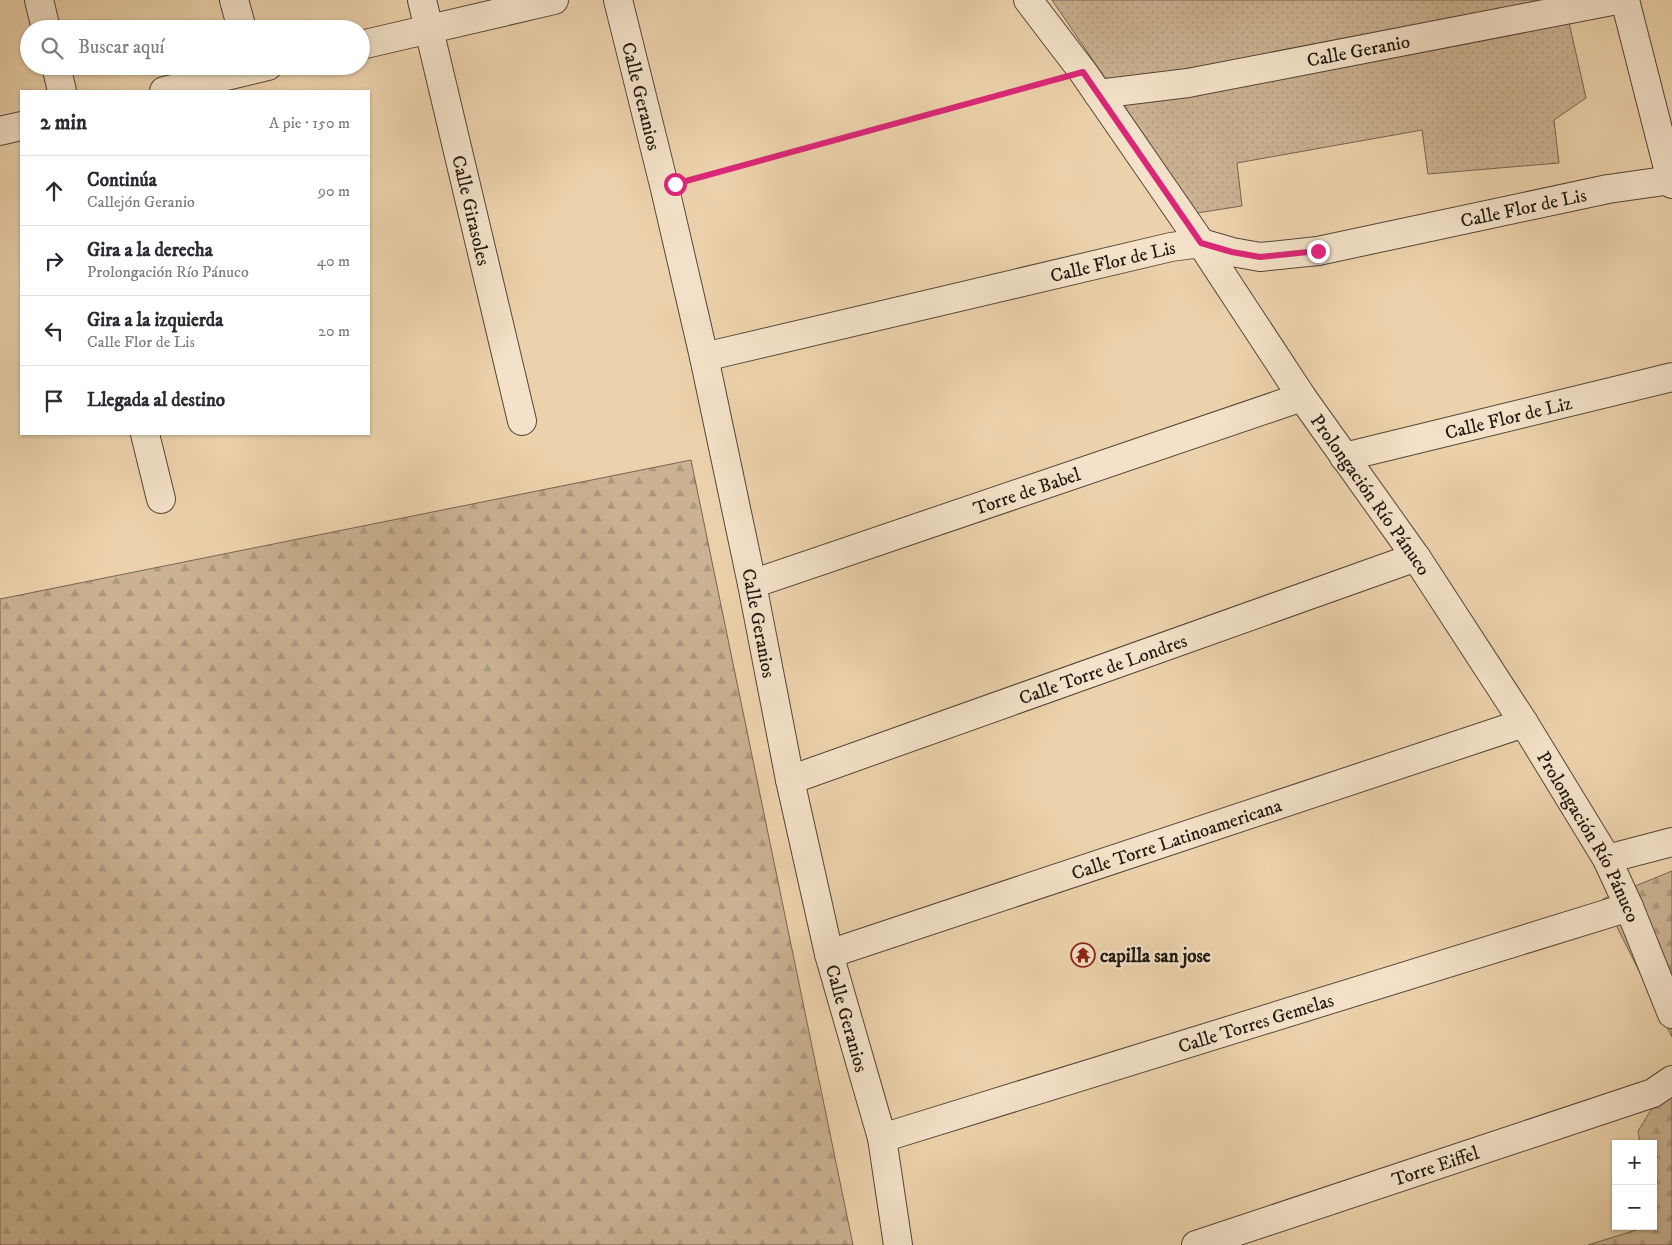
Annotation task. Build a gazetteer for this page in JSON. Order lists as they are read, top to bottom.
{
  "streets": {
    "street": [
      "Calle Geranio",
      "Calle Geranios",
      "Calle Flor de Lis",
      "Calle Girasoles",
      "Calle Flor de Liz",
      "Torre de Babel",
      "Prolongación Río Pánuco",
      "Calle Torre de Londres",
      "Calle Torre Latinoamericana",
      "Calle Torres Gemelas",
      "Torre Eiffel"
    ]
  },
  "crossings": [
    ["Calle Geranio", "Prolongación Río Pánuco"],
    ["Calle Geranios", "Calle Flor de Lis"],
    ["Calle Geranios", "Torre de Babel"],
    ["Calle Geranios", "Calle Torre de Londres"],
    ["Calle Geranios", "Calle Torre Latinoamericana"],
    ["Calle Geranios", "Calle Torres Gemelas"],
    ["Calle Flor de Lis", "Prolongación Río Pánuco"],
    ["Calle Flor de Liz", "Prolongación Río Pánuco"],
    ["Torre de Babel", "Prolongación Río Pánuco"],
    ["Prolongación Río Pánuco", "Calle Torre de Londres"],
    ["Prolongación Río Pánuco", "Calle Torre Latinoamericana"],
    ["Prolongación Río Pánuco", "Calle Torres Gemelas"]
  ],
  "places": {
    "temple": ["capilla san jose"]
  },
  "page": {
    "search": "Buscar aquí",
    "heading": ["2 min", "A pie · 150 m"],
    "list": [
      ["Continúa", "Callejón Geranio", "90 m"],
      ["Gira a la derecha", "Prolongación Río Pánuco", "40 m"],
      ["Gira a la izquierda", "Calle Flor de Lis", "20 m"],
      "Llegada al destino"
    ],
    "map_buttons": ["+", "−"]
  }
}
